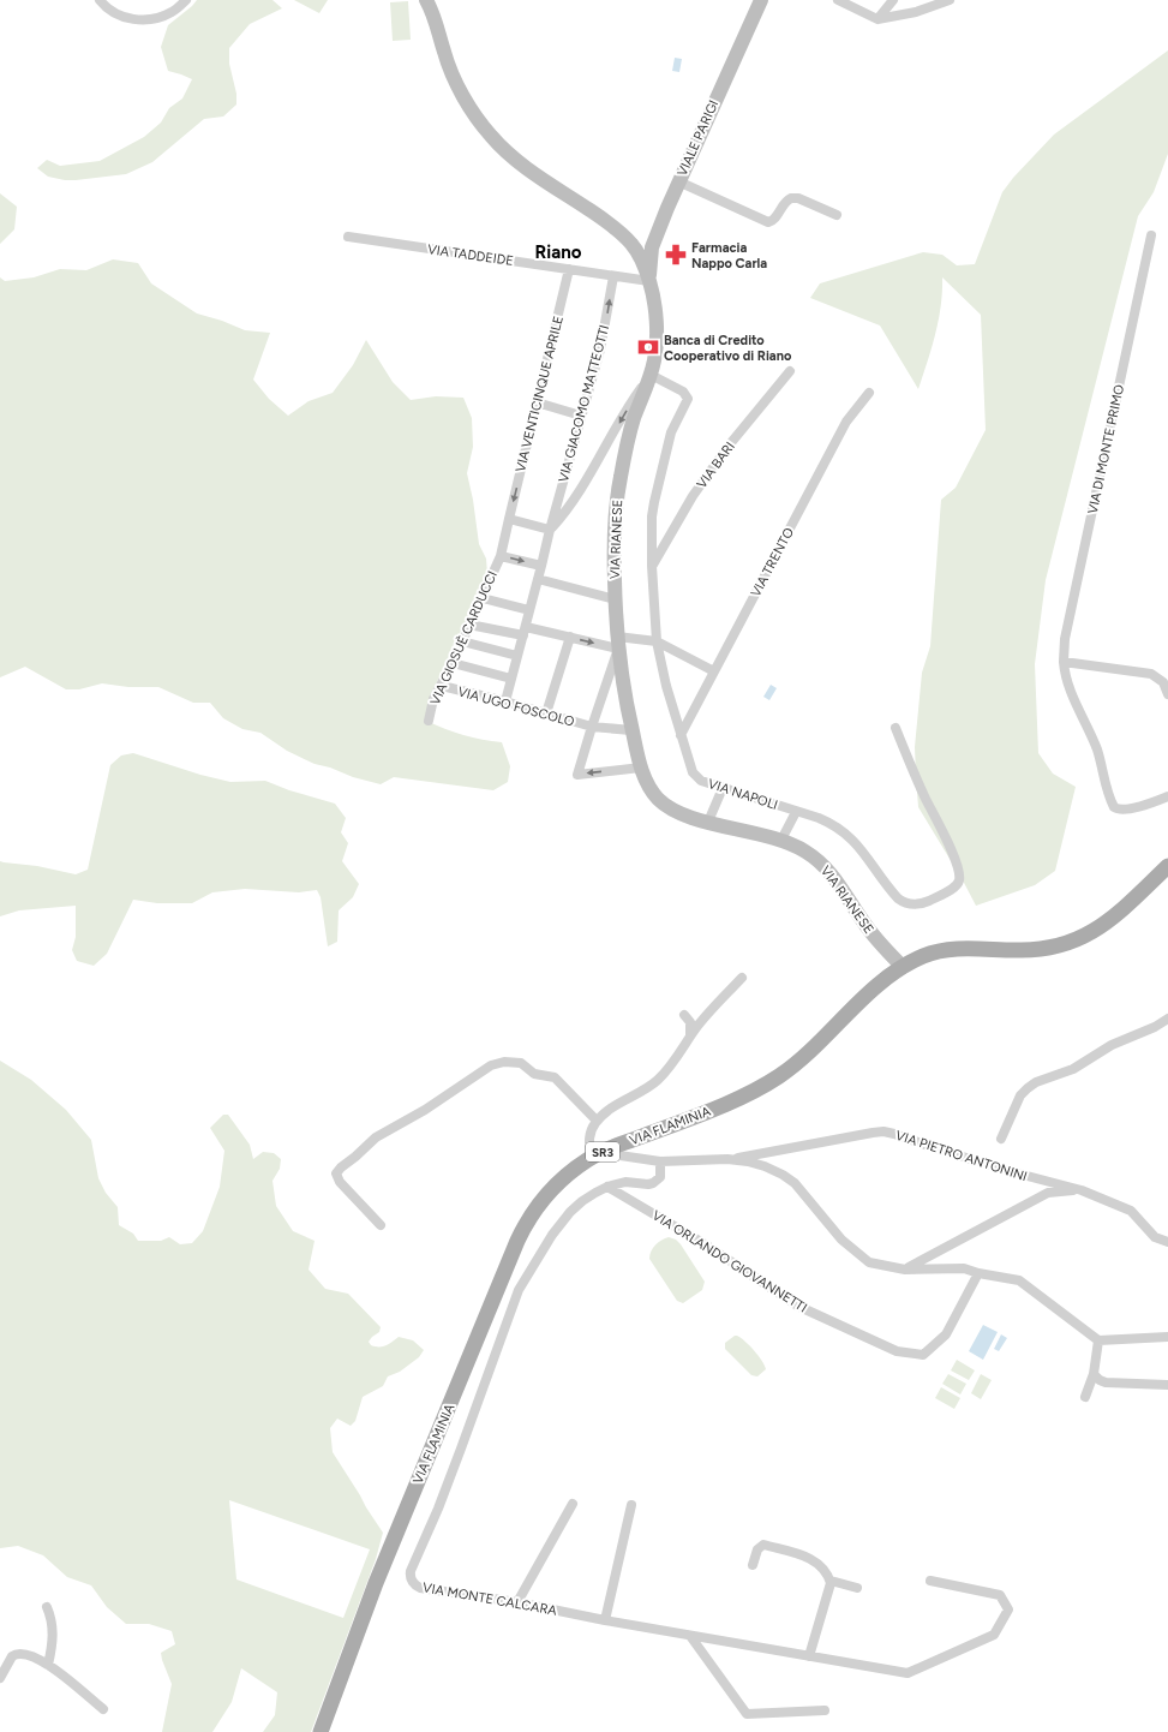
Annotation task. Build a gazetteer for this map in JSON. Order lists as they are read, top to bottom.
{
  "streets": {
    "main road": [
      "VIALE PARIGI",
      "VIA RIANESE",
      "VIA FLAMINIA",
      "SR3"
    ],
    "street": [
      "VIA TADDEIDE",
      "VIA VENTICINQUE APRILE",
      "VIA GIACOMO MATTEOTTI",
      "VIA DI MONTE PRIMO",
      "VIA BARI",
      "VIA TRENTO",
      "VIA GIOSUÈ CARDUCCI",
      "VIA UGO FOSCOLO",
      "VIA NAPOLI",
      "VIA PIETRO ANTONINI",
      "VIA ORLANDO GIOVANNETTI",
      "VIA MONTE CALCARA"
    ]
  },
  "crossings": [
    ["VIALE PARIGI", "VIA TADDEIDE"],
    ["VIALE PARIGI", "VIA RIANESE"],
    ["VIA TADDEIDE", "VIA VENTICINQUE APRILE"],
    ["VIA TADDEIDE", "VIA GIACOMO MATTEOTTI"],
    ["VIA TADDEIDE", "VIA RIANESE"],
    ["VIA VENTICINQUE APRILE", "VIA GIOSUÈ CARDUCCI"],
    ["VIA GIACOMO MATTEOTTI", "VIA UGO FOSCOLO"],
    ["VIA BARI", "VIA NAPOLI"],
    ["VIA RIANESE", "VIA UGO FOSCOLO"],
    ["VIA RIANESE", "VIA NAPOLI"],
    ["VIA RIANESE", "VIA FLAMINIA"],
    ["VIA TRENTO", "VIA NAPOLI"],
    ["VIA GIOSUÈ CARDUCCI", "VIA UGO FOSCOLO"],
    ["VIA PIETRO ANTONINI", "VIA ORLANDO GIOVANNETTI"],
    ["VIA PIETRO ANTONINI", "VIA MONTE CALCARA"],
    ["VIA ORLANDO GIOVANNETTI", "VIA MONTE CALCARA"]
  ],
  "districts": ["Riano"],
  "places": {
    "pharmacy": ["Farmacia Nappo Carla"],
    "bank": ["Banca di Credito Cooperativo di Riano"]
  }
}
